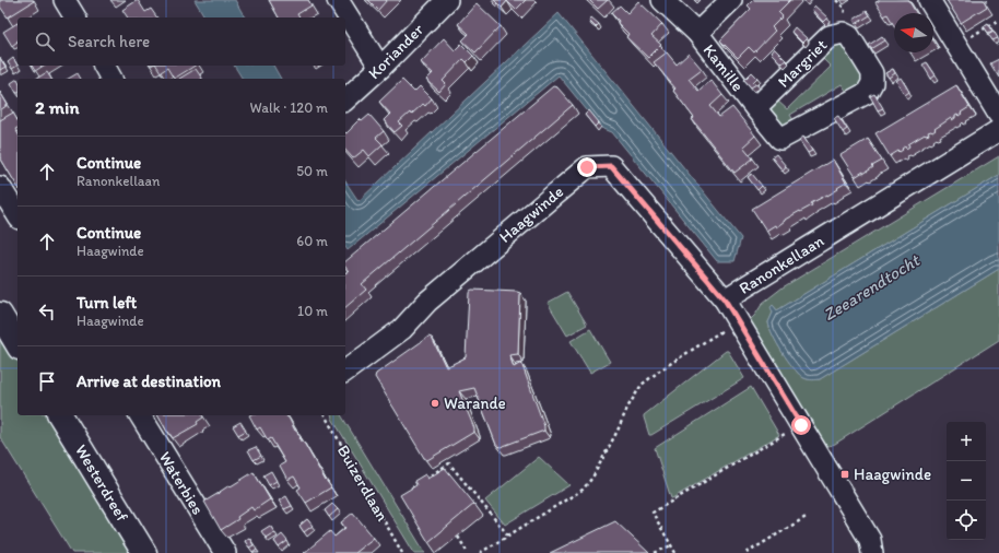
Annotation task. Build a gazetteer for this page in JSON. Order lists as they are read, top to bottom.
{
  "streets": {
    "street": [
      "Koriander",
      "Margriet",
      "Kamille",
      "Haagwinde",
      "Ranonkellaan",
      "Westerdreef",
      "Waterbies"
    ],
    "path": ["Buizerdlaan"]
  },
  "crossings": [
    ["Margriet", "Kamille"],
    ["Haagwinde", "Ranonkellaan"]
  ],
  "water": ["Zeearendtocht"],
  "places": {
    "other": ["Warande"],
    "transit": ["Haagwinde"]
  },
  "north": "left",
  "page": {
    "search": "Search here",
    "heading": ["2 min", "Walk · 120 m"],
    "list": [
      ["Continue", "Ranonkellaan", "50 m"],
      ["Continue", "Haagwinde", "60 m"],
      ["Turn left", "Haagwinde", "10 m"],
      "Arrive at destination"
    ],
    "map_buttons": ["+", "−"]
  }
}
